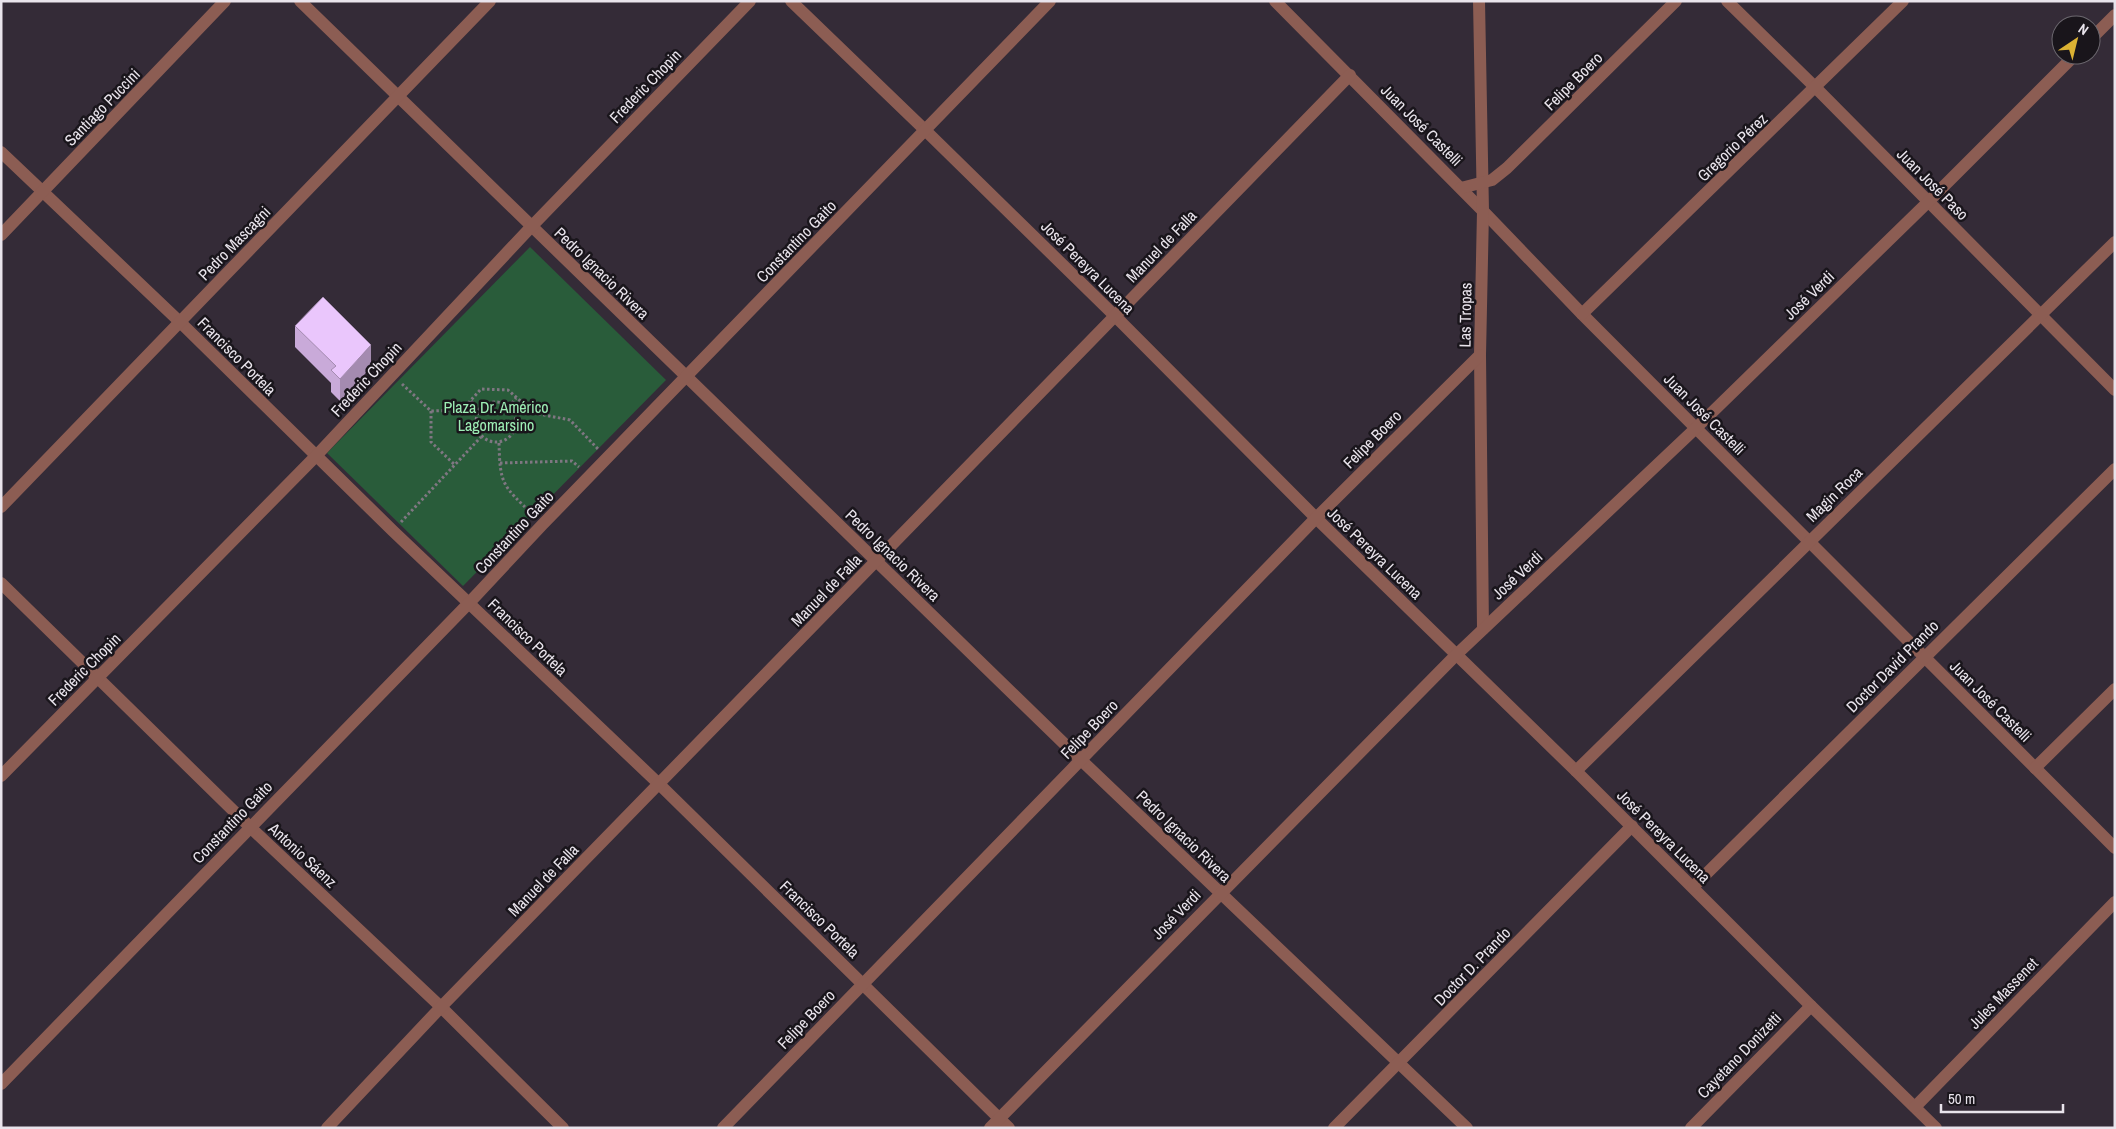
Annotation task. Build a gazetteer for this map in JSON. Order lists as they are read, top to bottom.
{
  "streets": {
    "street": [
      "Felipe Boero",
      "Frederic Chopin",
      "Santiago Puccini",
      "Juan José Castelli",
      "Gregorio Pérez",
      "Juan José Paso",
      "Constantino Gaito",
      "Pedro Mascagni",
      "Manuel de Falla",
      "José Pereyra Lucena",
      "Pedro Ignacio Rivera",
      "José Verdi",
      "Las Tropas",
      "Francisco Portela",
      "Magin Roca",
      "Doctor David Prando",
      "Antonio Sáenz",
      "Doctor D. Prando",
      "Jules Massenet",
      "Cayetano Donizetti"
    ]
  },
  "crossings": [
    ["Felipe Boero", "Juan José Castelli"],
    ["Felipe Boero", "José Pereyra Lucena"],
    ["Felipe Boero", "Pedro Ignacio Rivera"],
    ["Felipe Boero", "Las Tropas"],
    ["Felipe Boero", "Francisco Portela"],
    ["Frederic Chopin", "Pedro Ignacio Rivera"],
    ["Frederic Chopin", "Francisco Portela"],
    ["Frederic Chopin", "Antonio Sáenz"],
    ["Santiago Puccini", "Francisco Portela"],
    ["Juan José Castelli", "Gregorio Pérez"],
    ["Juan José Castelli", "Manuel de Falla"],
    ["Juan José Castelli", "José Verdi"],
    ["Juan José Castelli", "Las Tropas"],
    ["Juan José Castelli", "Magin Roca"],
    ["Juan José Castelli", "Doctor David Prando"],
    ["Gregorio Pérez", "Juan José Paso"],
    ["Juan José Paso", "José Verdi"],
    ["Juan José Paso", "Magin Roca"],
    ["Constantino Gaito", "José Pereyra Lucena"],
    ["Constantino Gaito", "Pedro Ignacio Rivera"],
    ["Constantino Gaito", "Francisco Portela"],
    ["Constantino Gaito", "Antonio Sáenz"],
    ["Pedro Mascagni", "Pedro Ignacio Rivera"],
    ["Pedro Mascagni", "Francisco Portela"],
    ["Manuel de Falla", "José Pereyra Lucena"],
    ["Manuel de Falla", "Pedro Ignacio Rivera"],
    ["Manuel de Falla", "Francisco Portela"],
    ["Manuel de Falla", "Antonio Sáenz"],
    ["José Pereyra Lucena", "José Verdi"],
    ["José Pereyra Lucena", "Magin Roca"],
    ["José Pereyra Lucena", "Doctor David Prando"],
    ["José Pereyra Lucena", "Doctor D. Prando"],
    ["José Pereyra Lucena", "Jules Massenet"],
    ["José Pereyra Lucena", "Cayetano Donizetti"],
    ["Pedro Ignacio Rivera", "José Verdi"],
    ["Pedro Ignacio Rivera", "Doctor D. Prando"],
    ["José Verdi", "Las Tropas"],
    ["José Verdi", "Francisco Portela"]
  ],
  "parks": ["Plaza Dr. Américo Lagomarsino"],
  "scale_bar": "50 m",
  "north": "top right"
}
